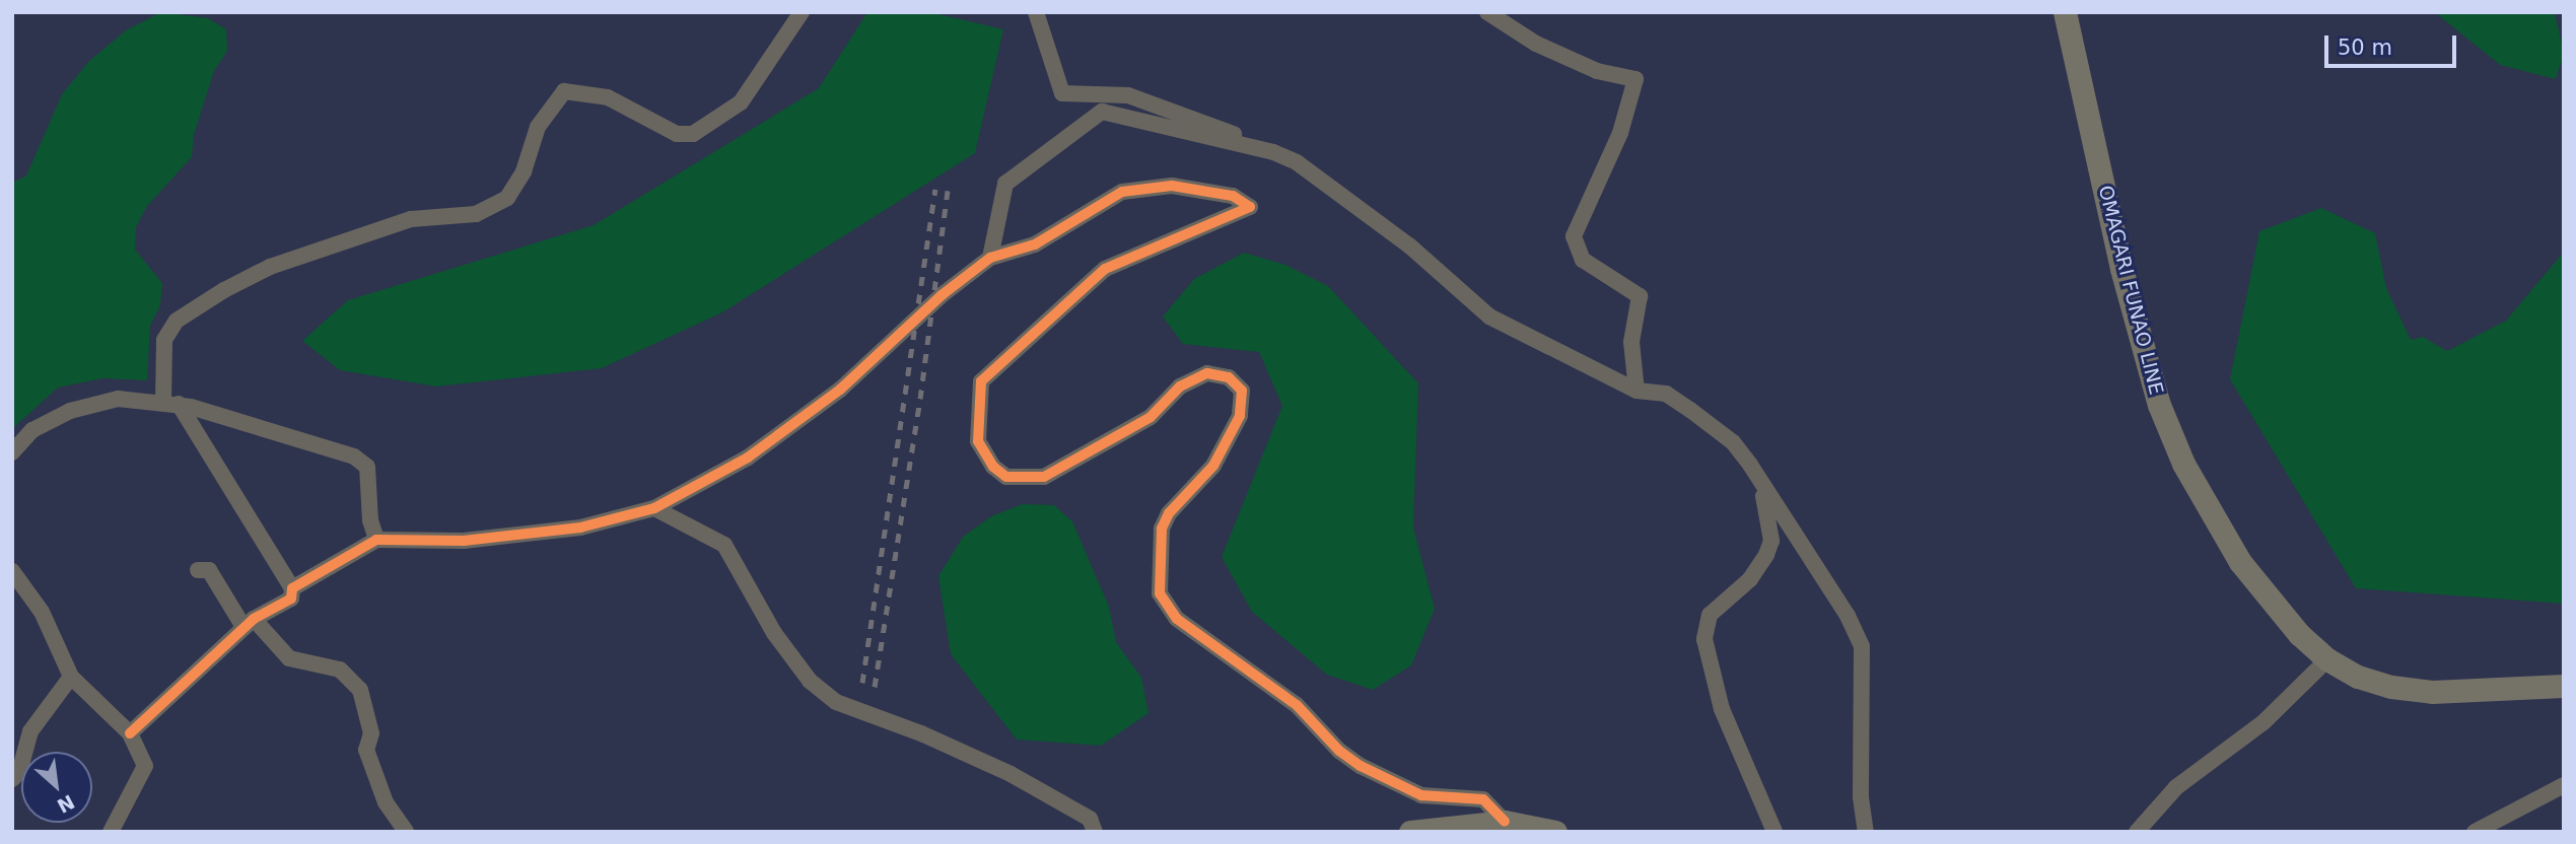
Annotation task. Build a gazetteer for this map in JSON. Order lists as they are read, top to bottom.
{
  "streets": {
    "main road": ["OMAGARI FUNAO LINE"]
  },
  "scale_bar": "50 m",
  "north": "bottom right"
}
